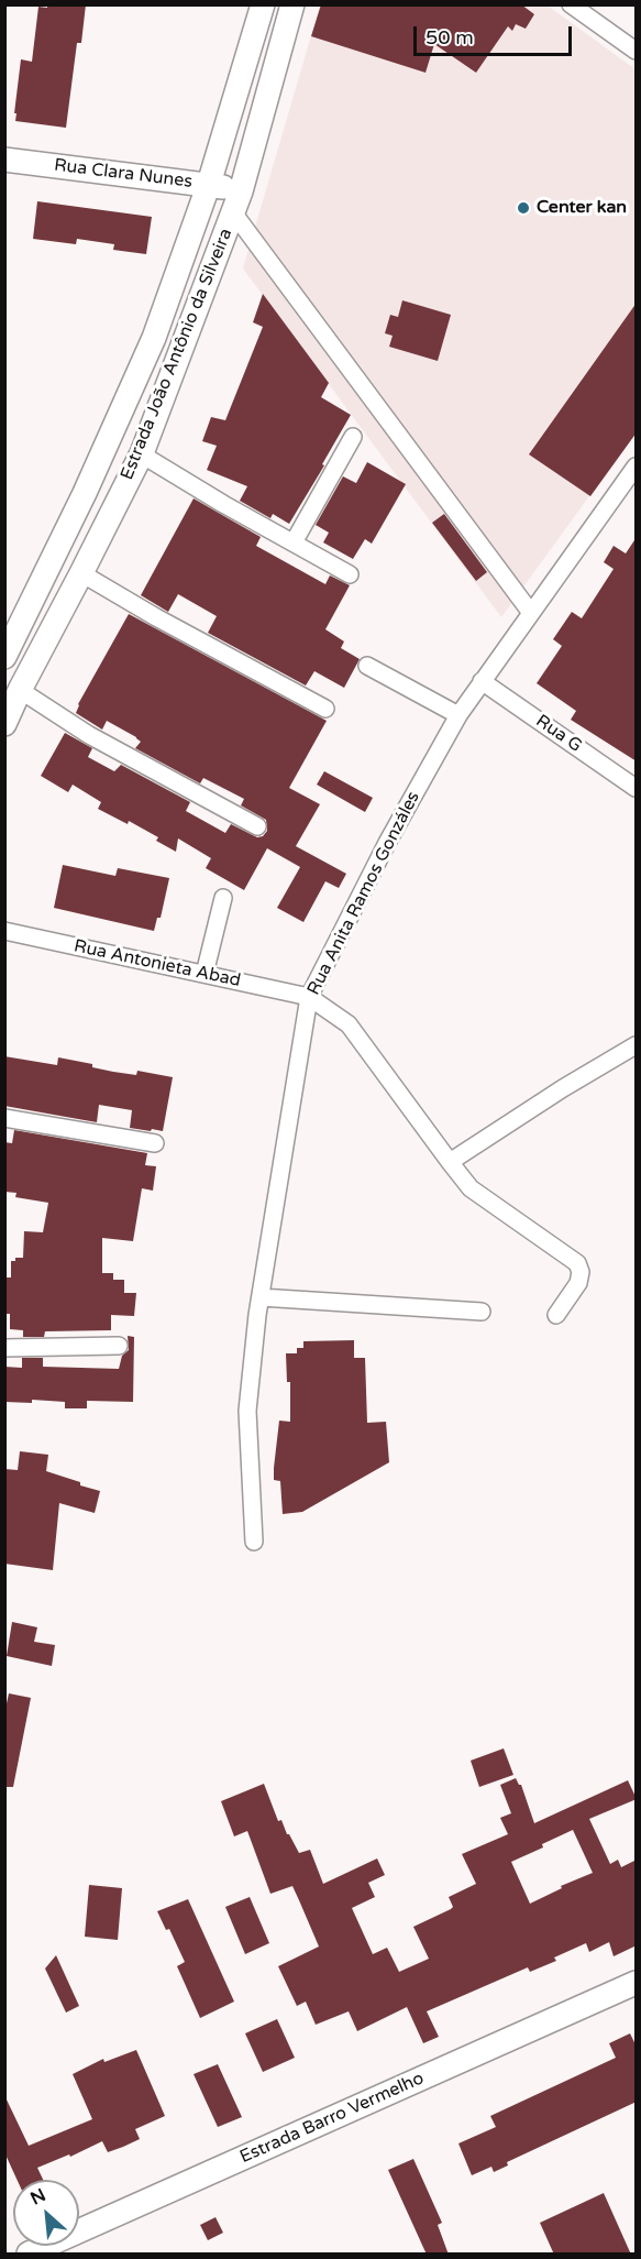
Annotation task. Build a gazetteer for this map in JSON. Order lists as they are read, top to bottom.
{
  "streets": {
    "main road": ["Rua Clara Nunes", "Estrada João Antônio da Silveira", "Estrada Barro Vermelho"],
    "street": ["Rua G", "Rua Anita Ramos Gonzáles", "Rua Antonieta Abad"]
  },
  "crossings": [
    ["Rua Clara Nunes", "Estrada João Antônio da Silveira"],
    ["Rua G", "Rua Anita Ramos Gonzáles"],
    ["Rua Anita Ramos Gonzáles", "Rua Antonieta Abad"]
  ],
  "places": ["Center kan"],
  "scale_bar": "50 m",
  "north": "top left"
}
